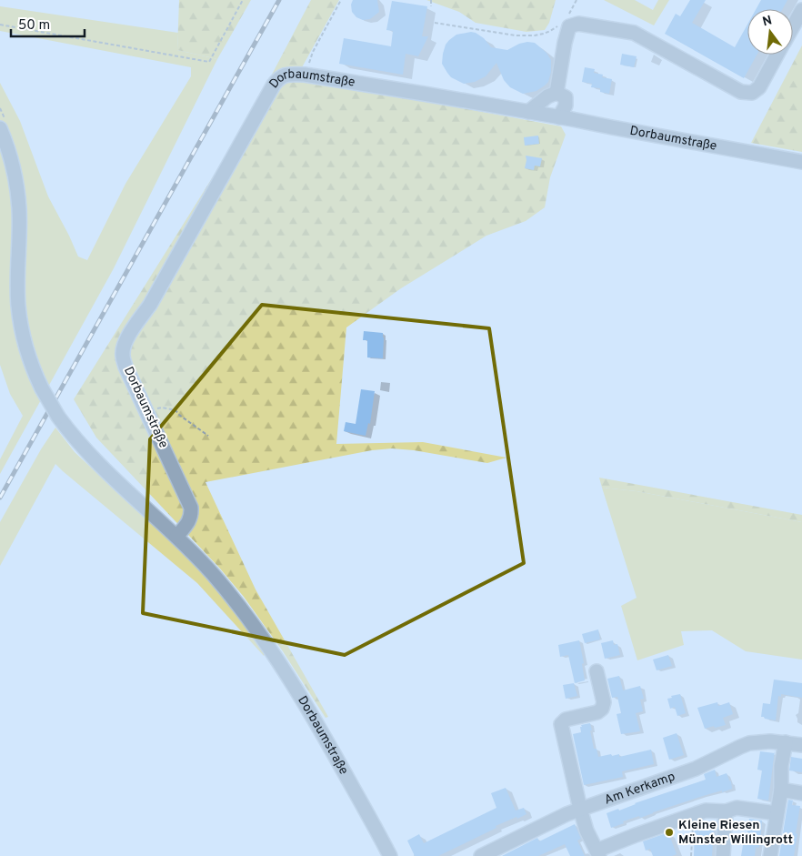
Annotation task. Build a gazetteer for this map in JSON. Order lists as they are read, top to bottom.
{
  "streets": {
    "street": ["Dorbaumstraße", "Am Kerkamp"]
  },
  "places": ["Kleine Riesen Münster Willingrott"],
  "scale_bar": "50 m",
  "north": "top"
}
